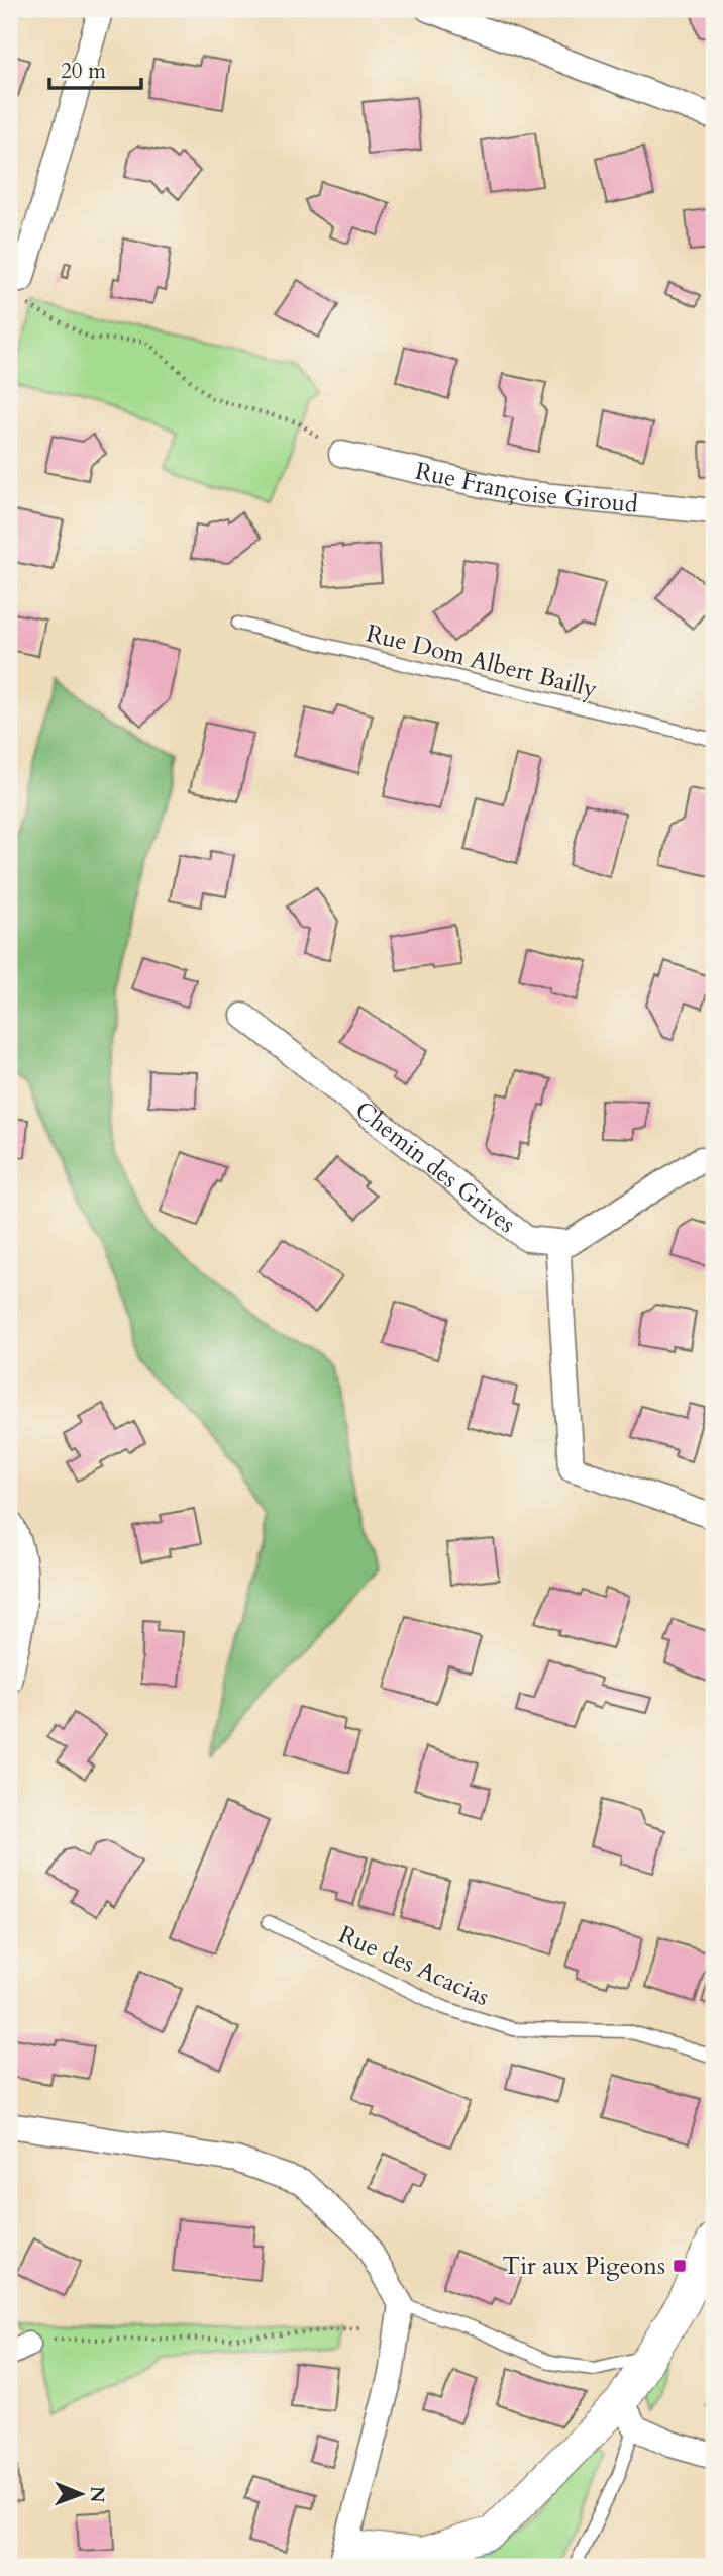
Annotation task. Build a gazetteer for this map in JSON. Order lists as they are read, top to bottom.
{
  "streets": {
    "street": ["Rue Françoise Giroud", "Chemin des Grives"],
    "lane": ["Rue Dom Albert Bailly", "Rue des Acacias"]
  },
  "places": {
    "transit": ["Tir aux Pigeons"]
  },
  "scale_bar": "20 m",
  "north": "right"
}
